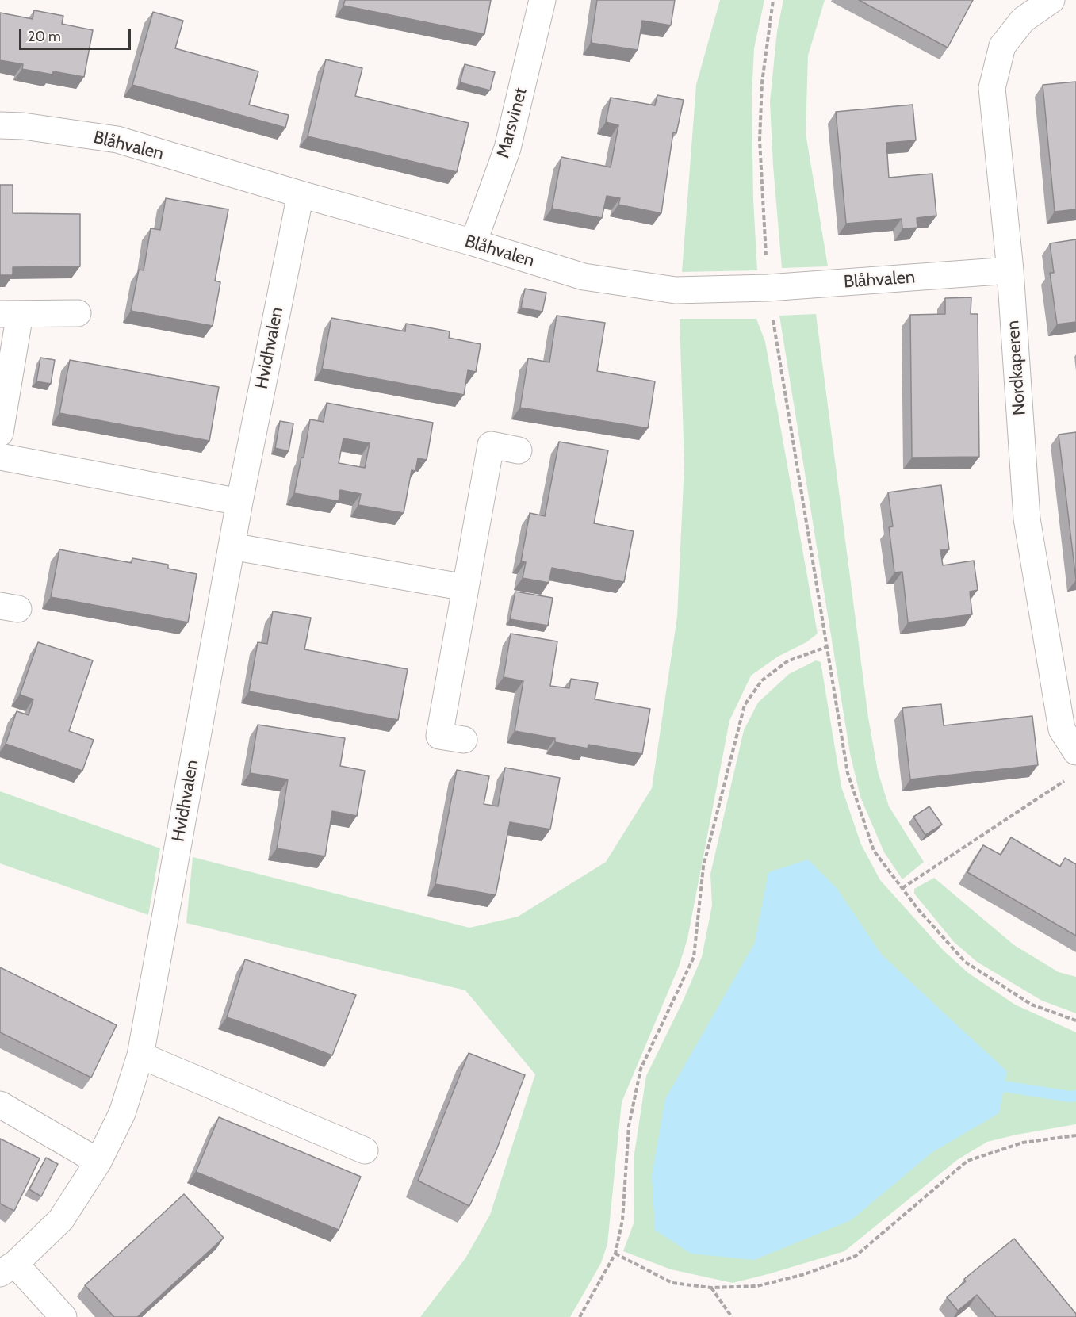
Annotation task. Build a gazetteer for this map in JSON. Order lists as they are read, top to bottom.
{
  "streets": {
    "street": [
      "Marsvinet",
      "Blåhvalen",
      "Hvidhvalen",
      "Nordkaperen"
    ]
  },
  "crossings": [
    ["Marsvinet", "Blåhvalen"],
    ["Blåhvalen", "Hvidhvalen"],
    ["Blåhvalen", "Nordkaperen"]
  ],
  "scale_bar": "20 m"
}
